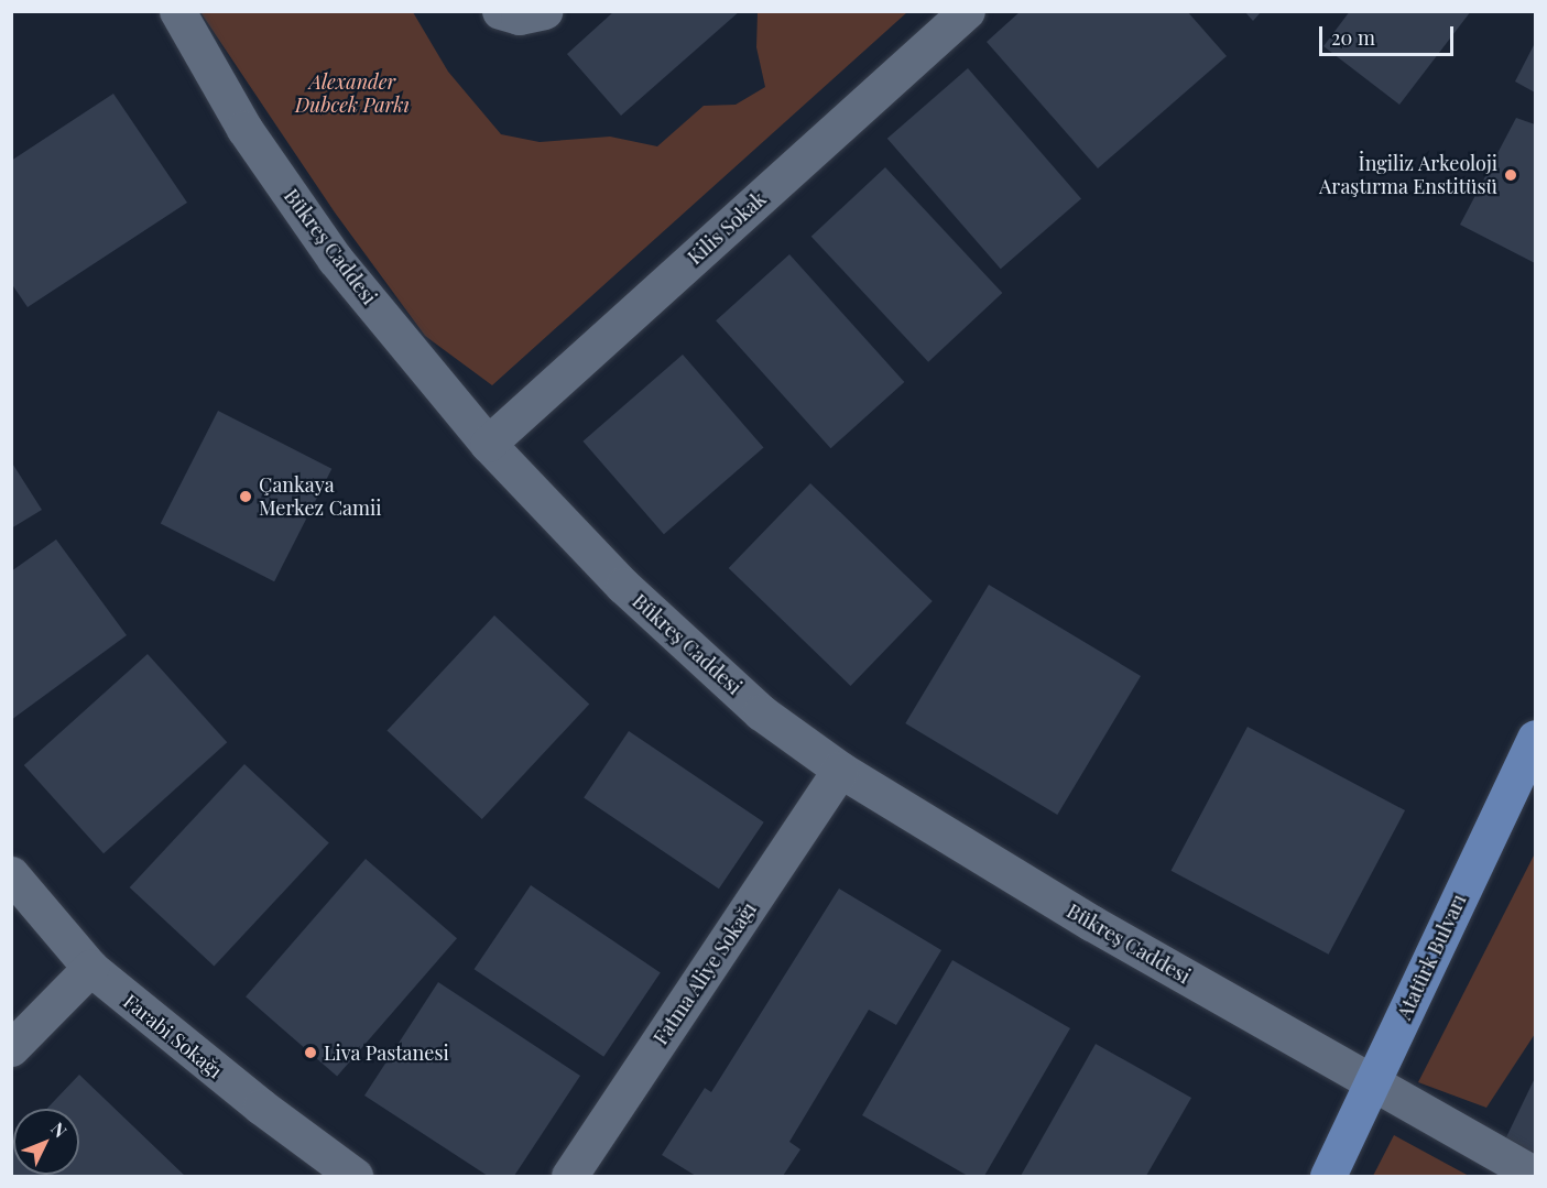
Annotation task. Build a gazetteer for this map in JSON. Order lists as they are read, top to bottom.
{
  "streets": {
    "main road": ["Atatürk Bulvarı"],
    "street": [
      "Kilis Sokak",
      "Bükreş Caddesi",
      "Fatma Aliye Sokağı",
      "Farabi Sokağı"
    ]
  },
  "crossings": [
    ["Kilis Sokak", "Bükreş Caddesi"],
    ["Bükreş Caddesi", "Atatürk Bulvarı"],
    ["Bükreş Caddesi", "Fatma Aliye Sokağı"]
  ],
  "parks": ["Alexander Dubcek Parkı"],
  "places": ["İngiliz Arkeoloji Araştırma Enstitüsü", "Çankaya Merkez Camii", "Liva Pastanesi"],
  "scale_bar": "20 m",
  "north": "top right"
}
